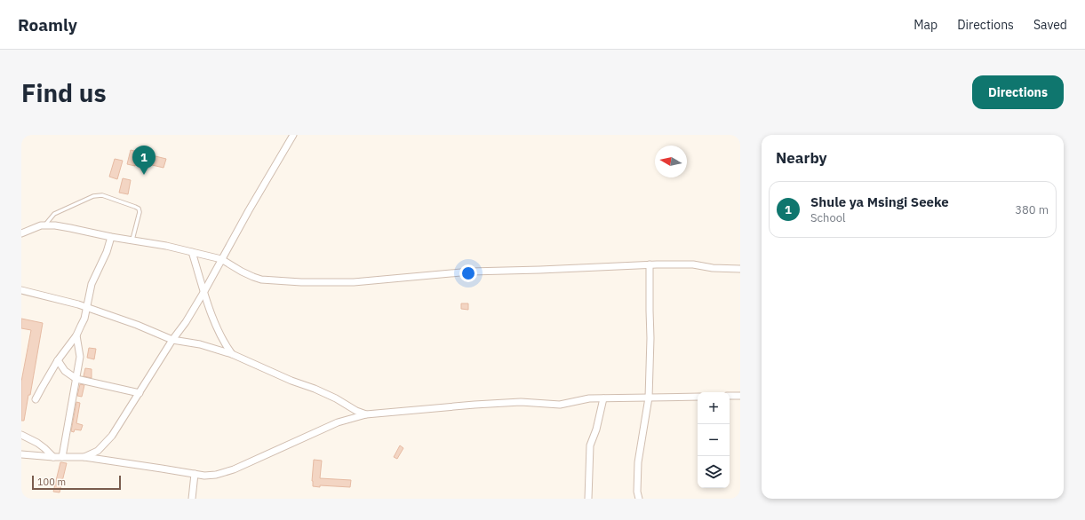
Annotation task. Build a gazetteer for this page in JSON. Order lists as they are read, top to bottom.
{
  "scale_bar": "100 m",
  "north": "left",
  "page": {
    "header": "Roamly",
    "nav": ["Map", "Directions", "Saved"],
    "buttons": "Directions",
    "title": "Find us",
    "heading": "Nearby",
    "pins": "1",
    "list": [
      {
        "mark": "1",
        "name": "Shule ya Msingi Seeke",
        "note": "School",
        "value": "380 m"
      }
    ],
    "map_buttons": ["+", "−"],
    "scale": "100 m"
  }
}
